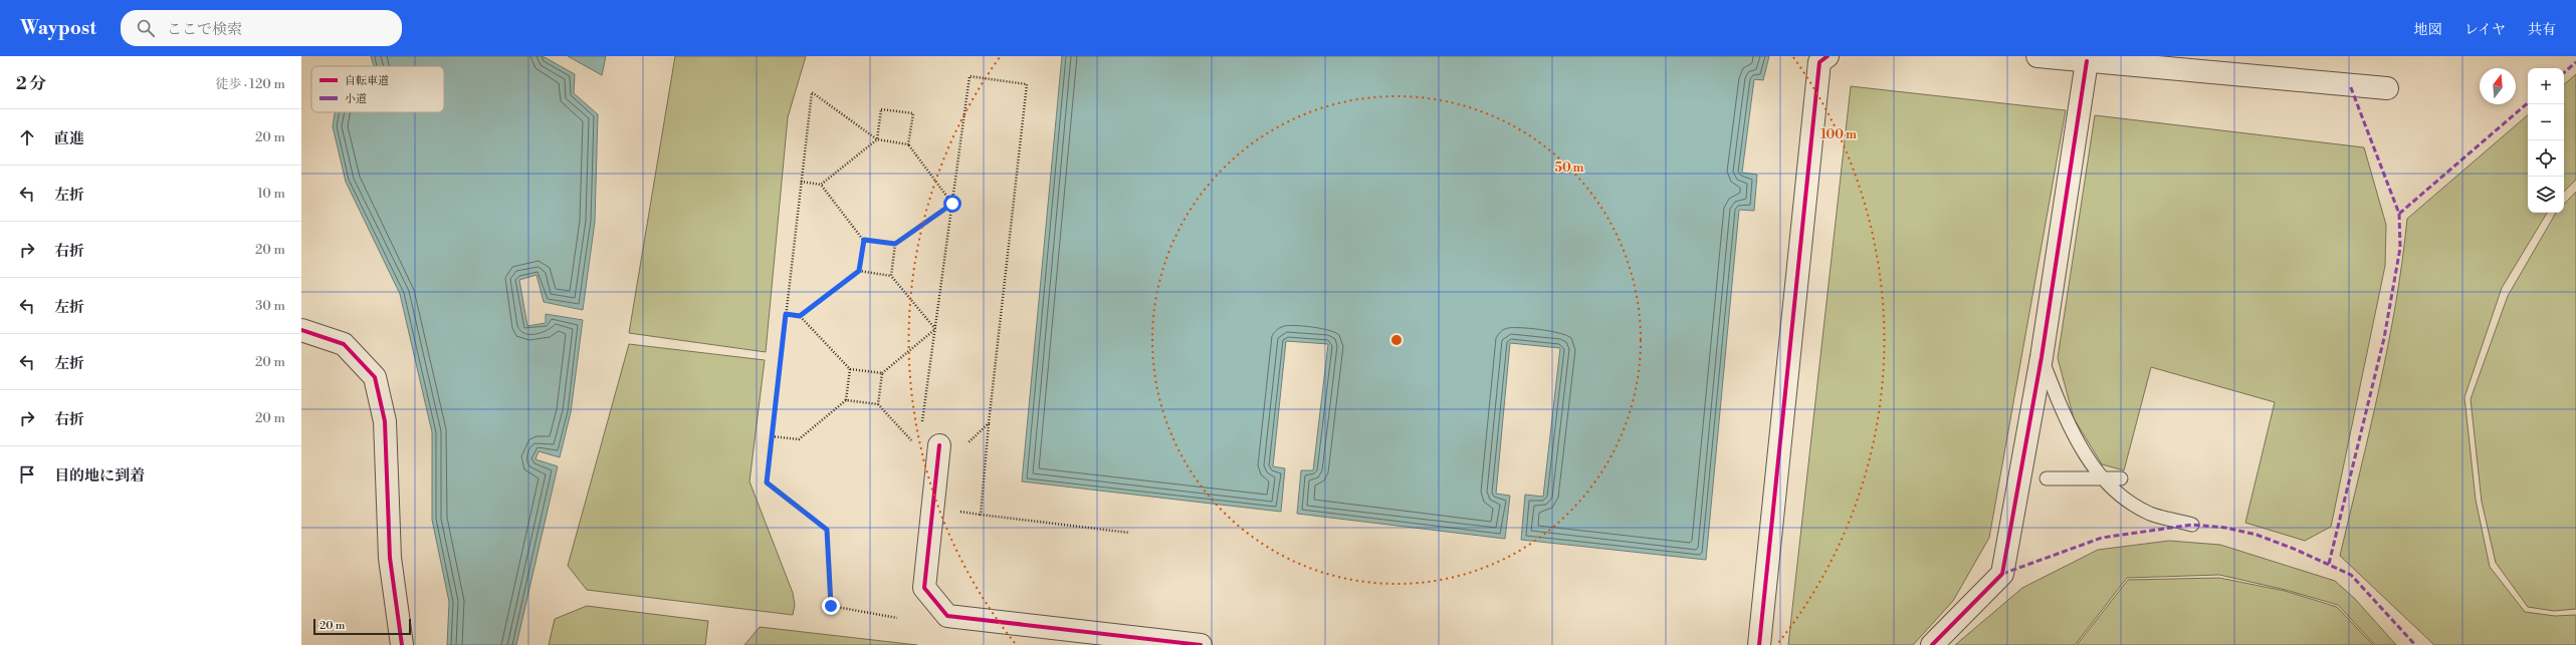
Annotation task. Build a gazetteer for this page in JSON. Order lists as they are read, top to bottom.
{
  "legend": ["自転車道", "小道"],
  "scale_bar": "20 m",
  "north": "top",
  "page": {
    "header": "Waypost",
    "search": "ここで検索",
    "nav": ["地図", "レイヤ", "共有"],
    "heading": ["2 分", "徒歩 · 120 m"],
    "map_buttons": ["+", "−"],
    "list": [
      ["直進", "20 m"],
      ["左折", "10 m"],
      ["右折", "20 m"],
      ["左折", "30 m"],
      ["左折", "20 m"],
      ["右折", "20 m"],
      "目的地に到着"
    ],
    "scale": "20 m"
  },
  "rings": ["100 m", "50 m"]
}
